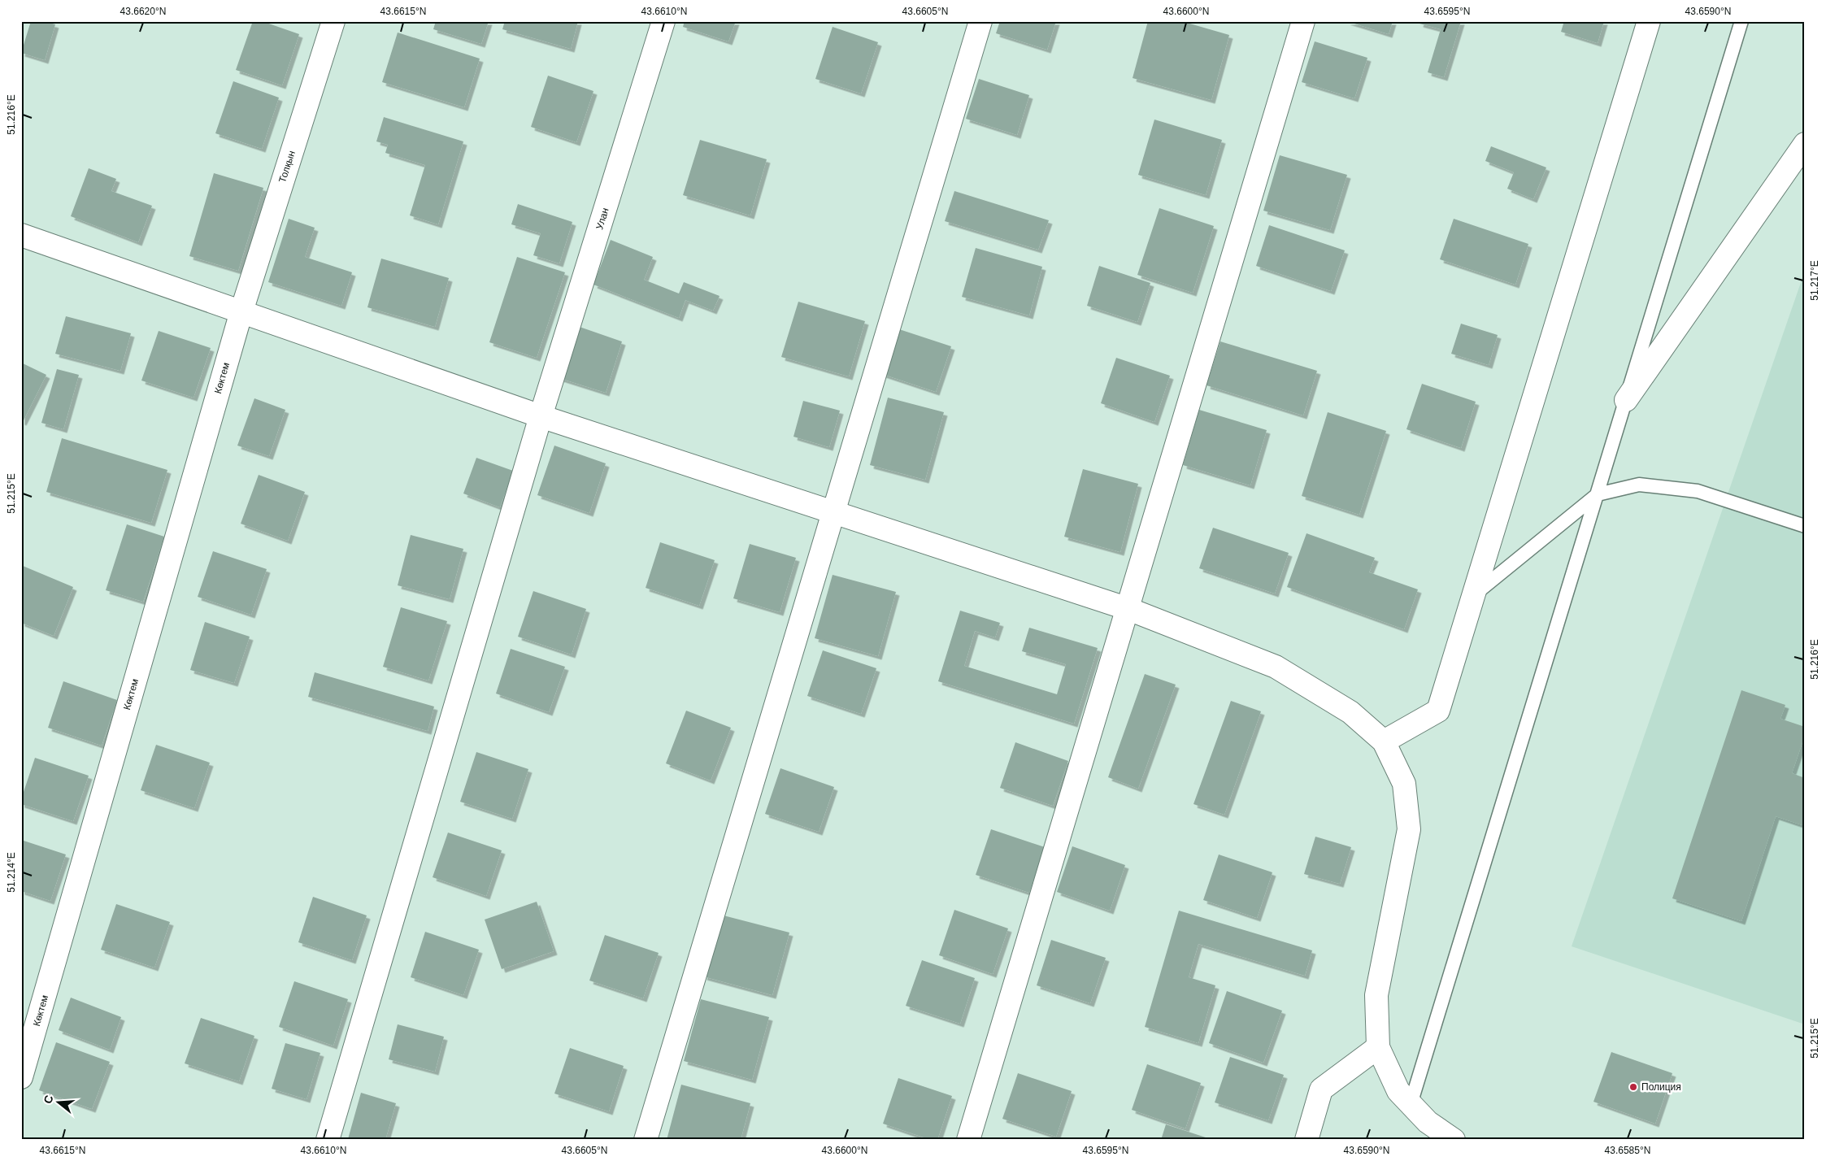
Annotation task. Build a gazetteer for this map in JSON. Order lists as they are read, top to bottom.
{
  "streets": {
    "street": ["Толқын", "Улан", "Көктем"]
  },
  "crossings": [
    ["Толқын", "Көктем"]
  ],
  "places": ["Полиция"],
  "north": "left",
  "coordinates": [
    "43.6620°N",
    "43.6615°N",
    "43.6610°N",
    "43.6605°N",
    "43.6600°N",
    "43.6595°N",
    "43.6590°N",
    "51.216°E",
    "51.217°E",
    "51.215°E",
    "51.214°E",
    "43.6585°N"
  ]
}
